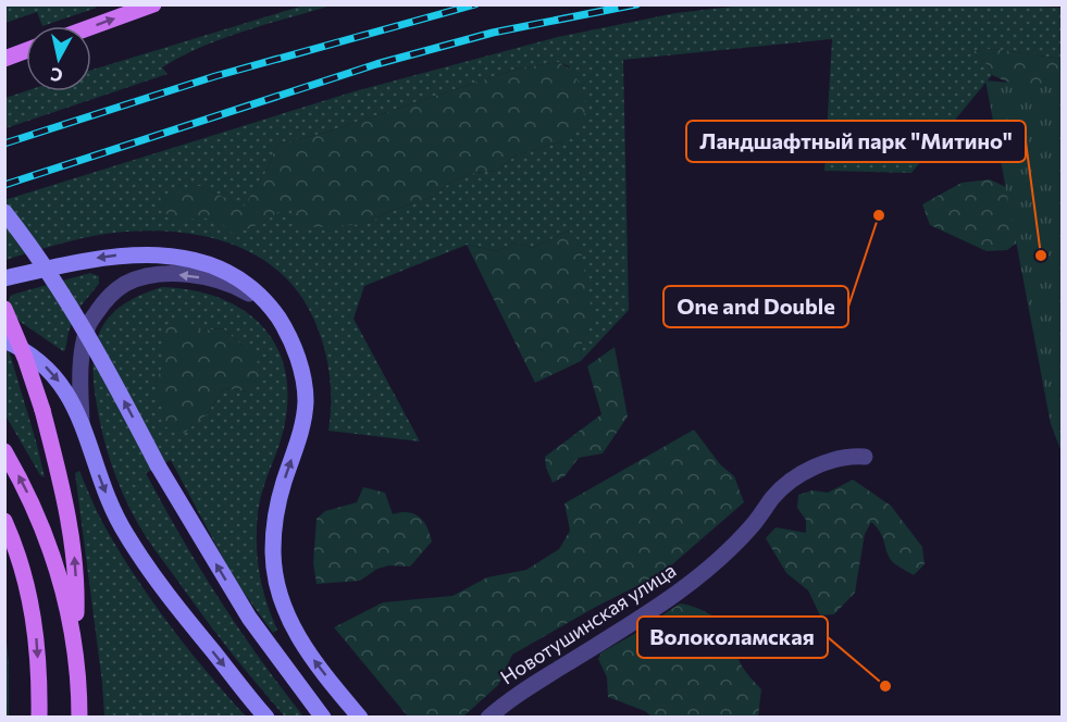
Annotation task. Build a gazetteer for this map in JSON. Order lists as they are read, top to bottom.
{
  "streets": {
    "street": ["Новотушинская улица"]
  },
  "places": ["One and Double", "Ландшафтный парк \"Митино\"", "Волоколамская"],
  "north": "bottom"
}
